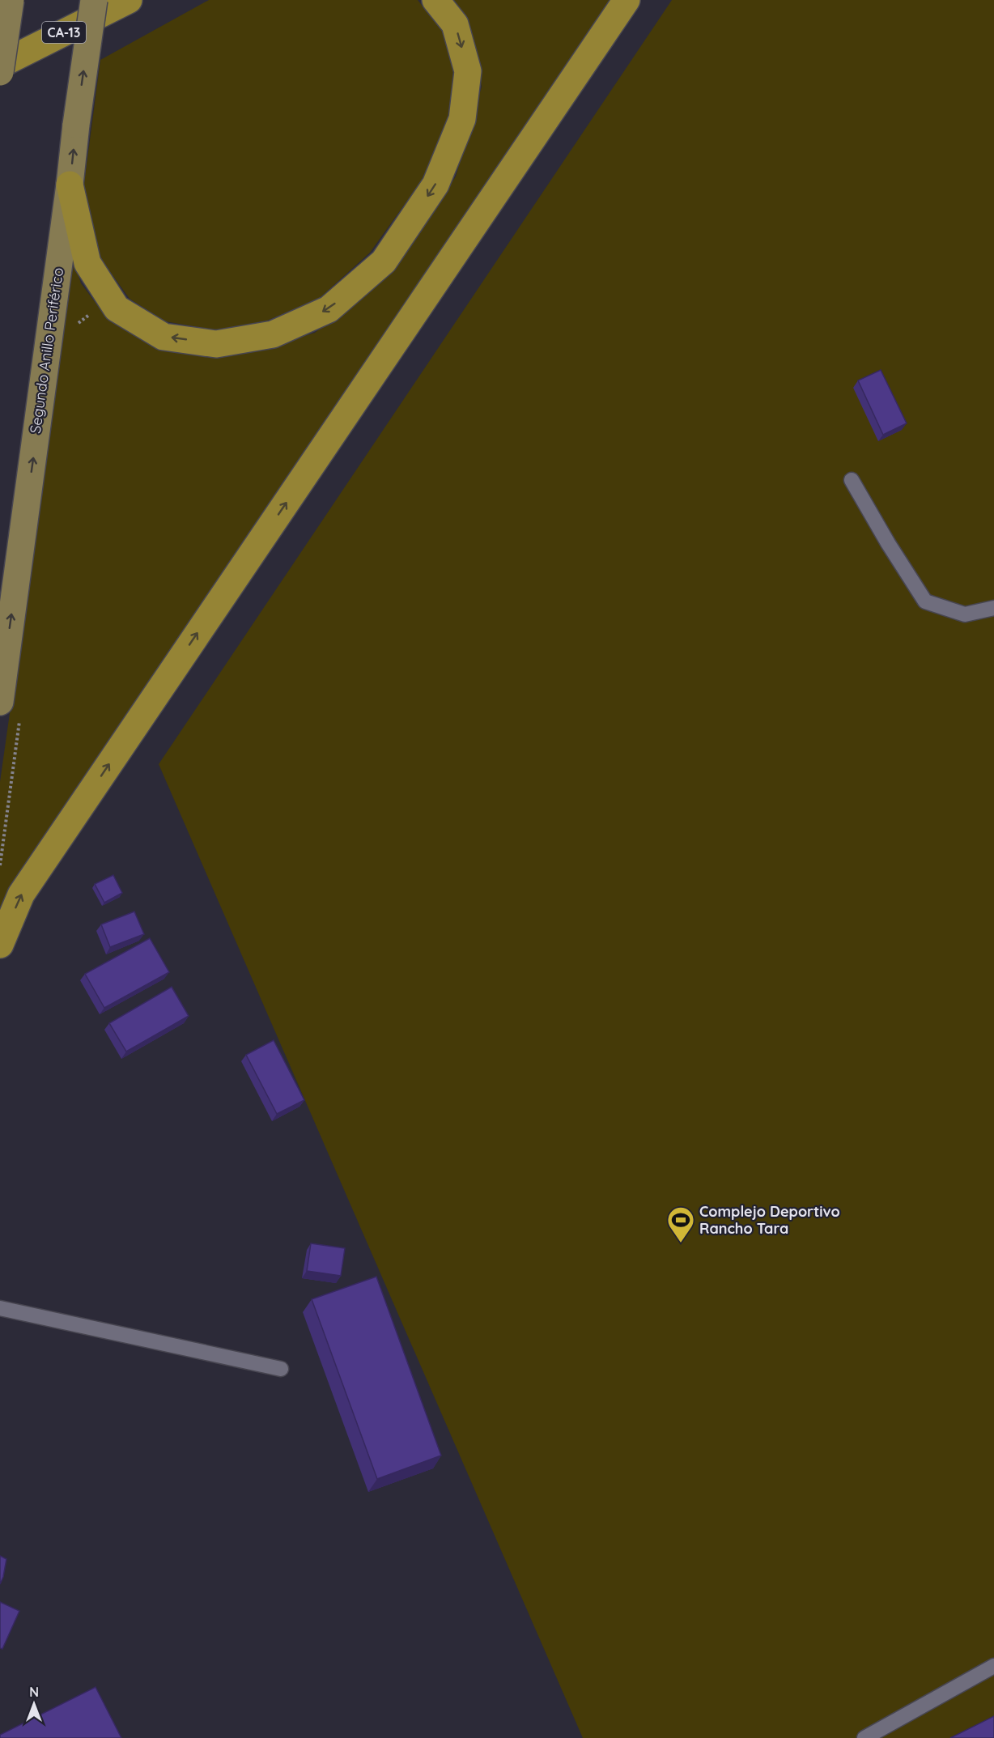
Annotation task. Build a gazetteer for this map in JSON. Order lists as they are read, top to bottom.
{
  "streets": {
    "highway": ["CA-13"],
    "main road": ["Segundo Anillo Periférico"]
  },
  "one_way": ["Segundo Anillo Periférico"],
  "places": {
    "sports": ["Complejo Deportivo Rancho Tara"]
  },
  "north": "top"
}
